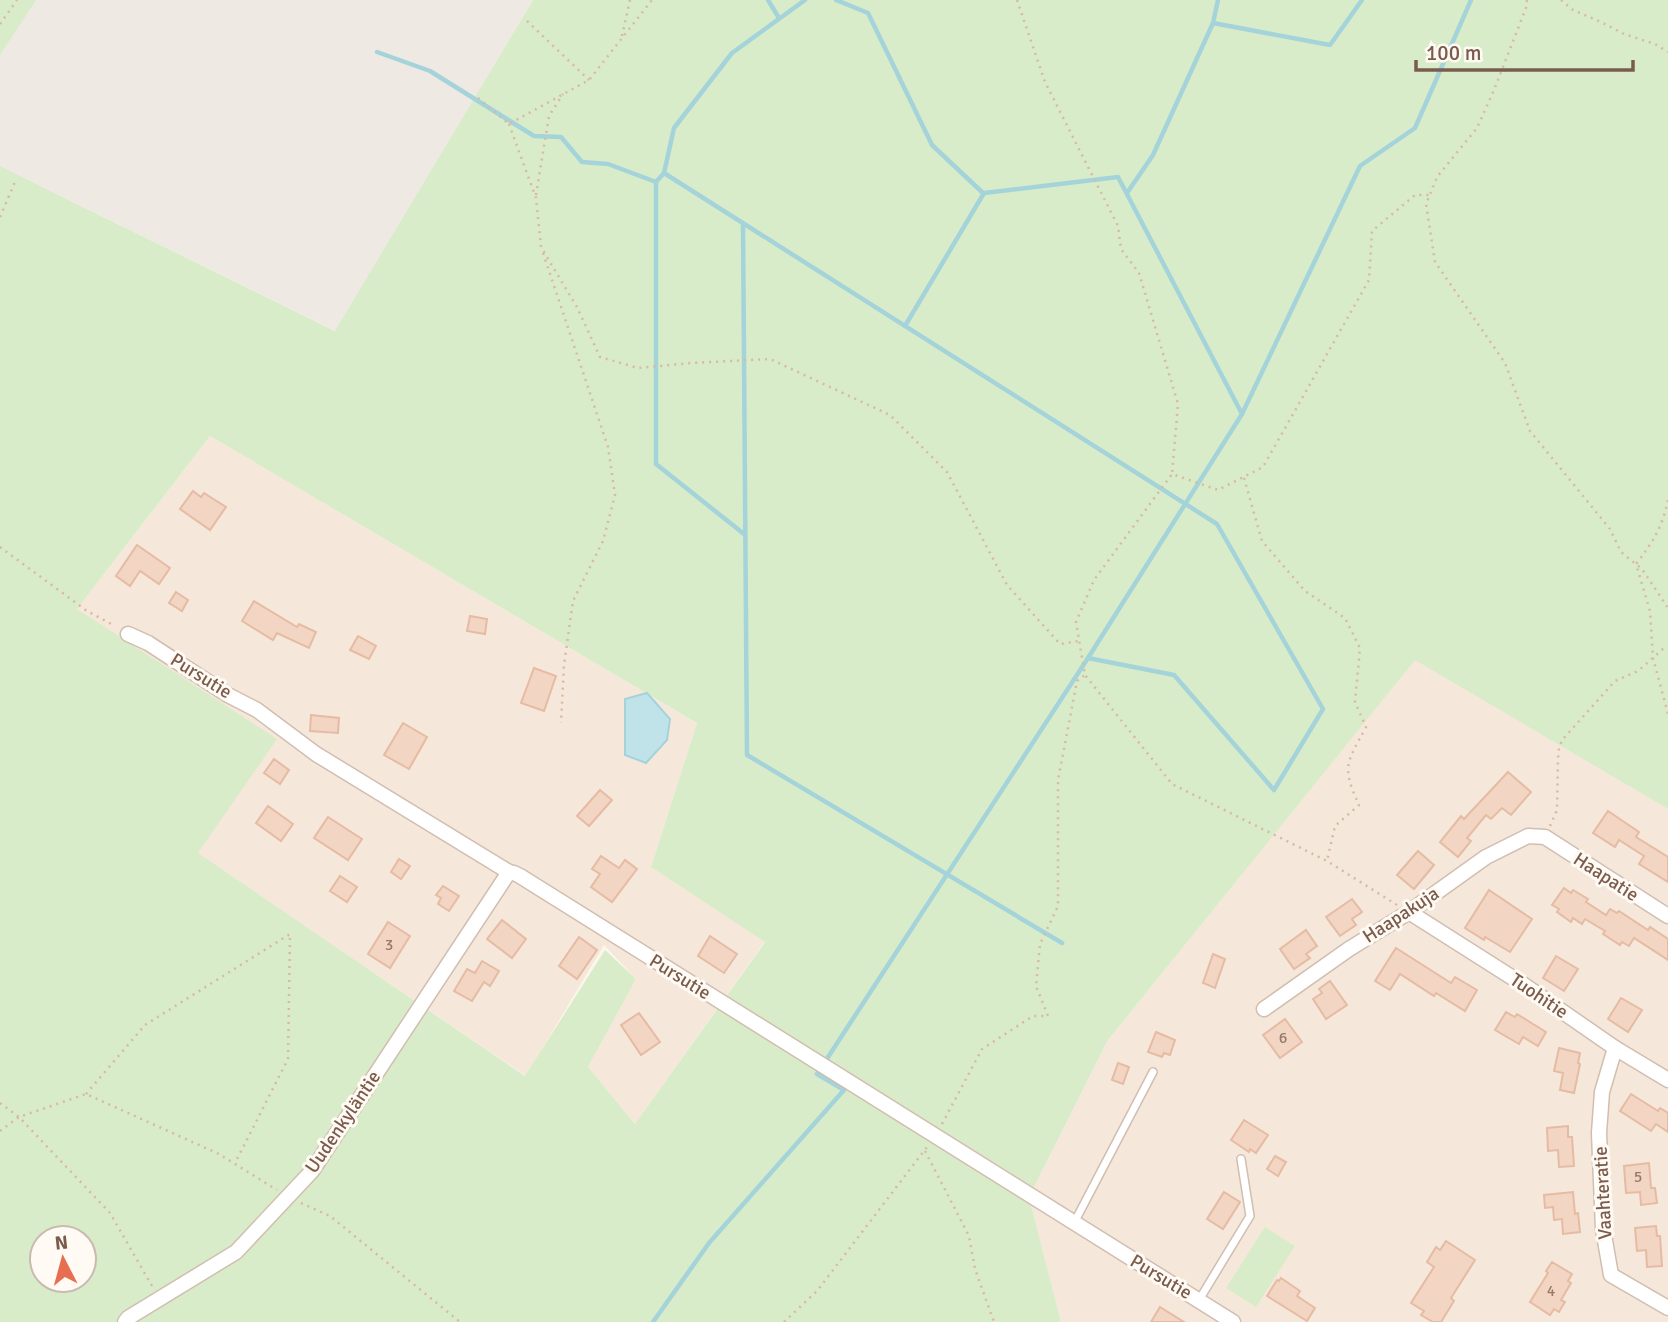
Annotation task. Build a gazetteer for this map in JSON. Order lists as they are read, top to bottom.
{
  "streets": {
    "street": [
      "Pursutie",
      "Haapatie",
      "Haapakuja",
      "Tuohitie",
      "Uudenkyläntie",
      "Vaahteratie"
    ]
  },
  "crossings": [
    ["Pursutie", "Uudenkyläntie"],
    ["Haapatie", "Haapakuja"],
    ["Haapakuja", "Tuohitie"],
    ["Tuohitie", "Vaahteratie"]
  ],
  "house_numbers": [
    "3",
    "6",
    "5",
    "4"
  ],
  "scale_bar": "100 m",
  "north": "top"
}
